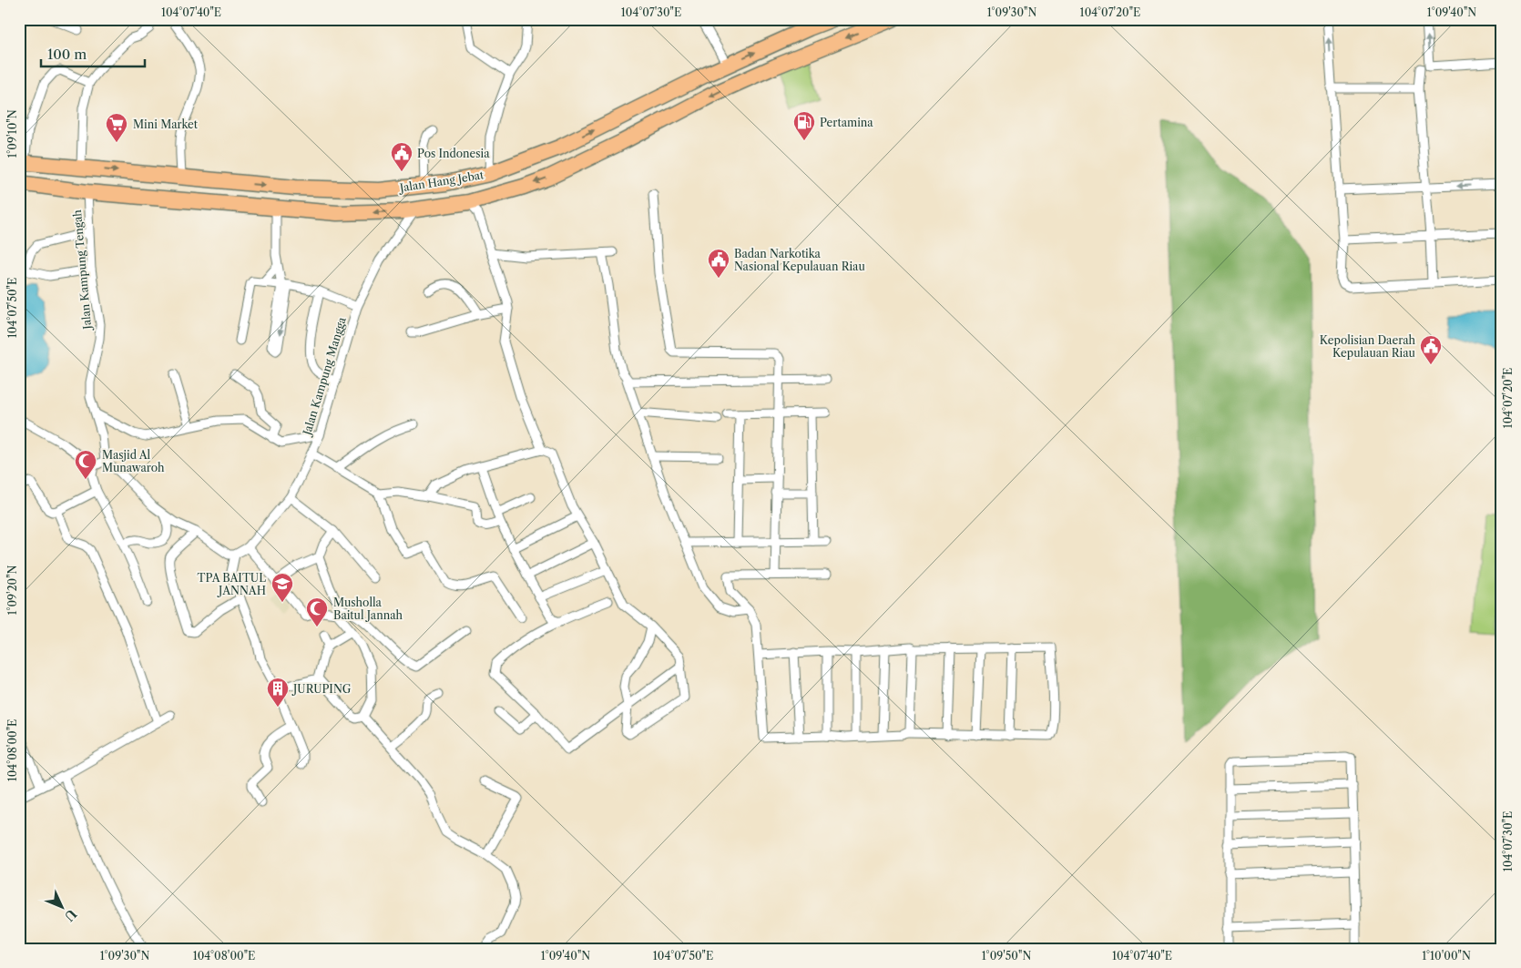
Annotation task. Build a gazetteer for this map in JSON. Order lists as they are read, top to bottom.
{
  "streets": {
    "highway": ["Jalan Hang Jebat"],
    "street": ["Jalan Kampung Tengah", "Jalan Kampung Mangga"]
  },
  "places": {
    "fuel station": ["Pertamina"],
    "supermarket": ["Mini Market"],
    "public building": ["Pos Indonesia", "Badan Narkotika Nasional Kepulauan Riau", "Kepolisian Daerah Kepulauan Riau"],
    "mosque": ["Masjid Al Munawaroh", "Musholla Baitul Jannah"],
    "school or university": ["TPA BAITUL JANNAH"],
    "building": ["JURUPING"]
  },
  "scale_bar": "100 m",
  "north": "bottom right",
  "coordinates": [
    "104°07'40\"E",
    "104°07'30\"E",
    "1°09'30\"N",
    "104°07'20\"E",
    "1°09'40\"N",
    "1°09'10\"N",
    "104°07'50\"E",
    "1°09'20\"N",
    "104°08'00\"E",
    "1°09'50\"N",
    "1°10'00\"N"
  ]
}
